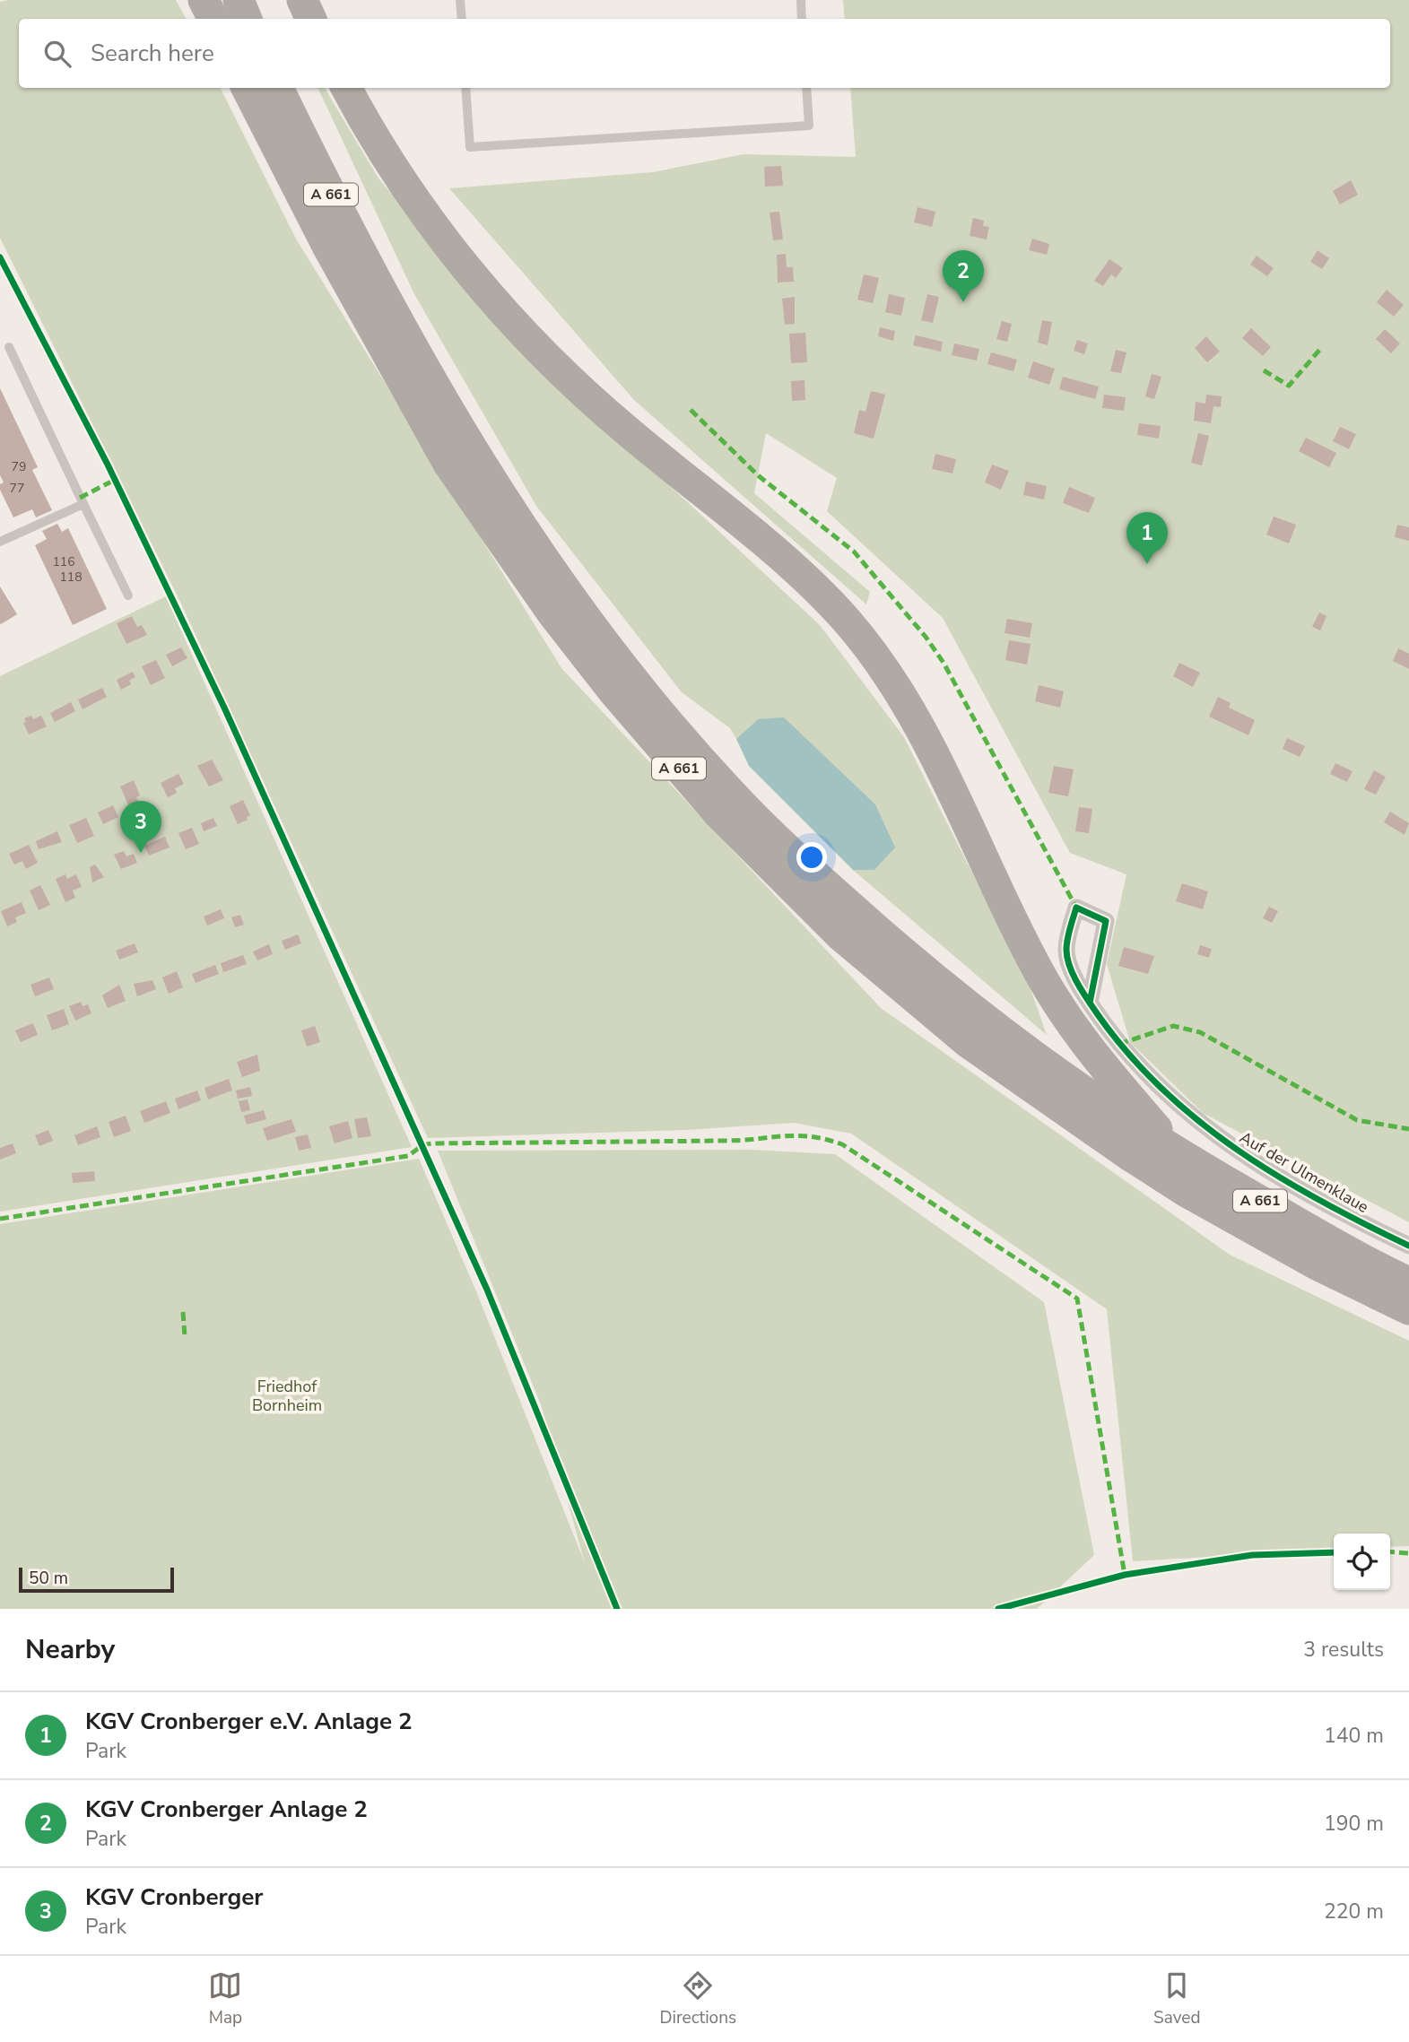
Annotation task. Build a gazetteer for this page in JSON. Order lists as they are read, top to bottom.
{
  "streets": {
    "highway": ["A 661"],
    "street": ["Auf der Ulmenklaue"]
  },
  "parks": ["Friedhof Bornheim"],
  "house_numbers": [
    "79",
    "77",
    "116",
    "118"
  ],
  "scale_bar": "50 m",
  "page": {
    "search": "Search here",
    "pins": ["2", "1", "3"],
    "scale": "50 m",
    "heading": ["Nearby", "3 results"],
    "list": [
      {
        "mark": "1",
        "name": "KGV Cronberger e.V. Anlage 2",
        "note": "Park",
        "value": "140 m"
      },
      {
        "mark": "2",
        "name": "KGV Cronberger Anlage 2",
        "note": "Park",
        "value": "190 m"
      },
      {
        "mark": "3",
        "name": "KGV Cronberger",
        "note": "Park",
        "value": "220 m"
      }
    ],
    "nav": ["Map", "Directions", "Saved"]
  }
}
